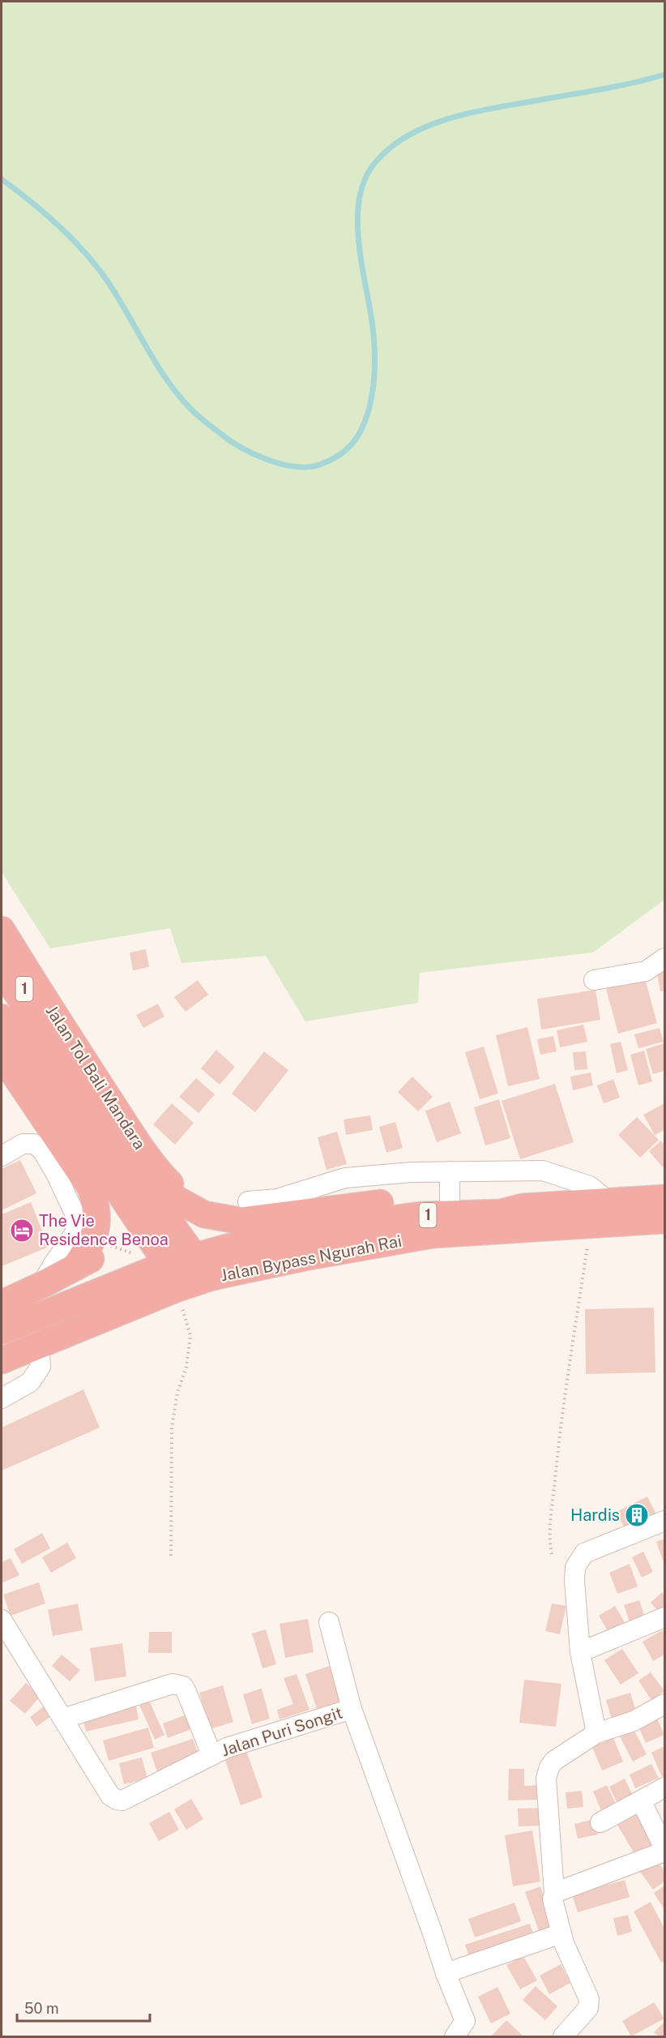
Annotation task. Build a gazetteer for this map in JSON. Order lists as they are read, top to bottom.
{
  "streets": {
    "highway": ["1", "Jalan Tol Bali Mandara", "Jalan Bypass Ngurah Rai"],
    "street": ["Jalan Puri Songit"]
  },
  "crossings": [
    ["1", "Jalan Tol Bali Mandara"],
    ["Jalan Tol Bali Mandara", "Jalan Bypass Ngurah Rai"]
  ],
  "places": {
    "hotel": ["The Vie Residence Benoa"],
    "building": ["Hardis"]
  },
  "scale_bar": "50 m"
}
